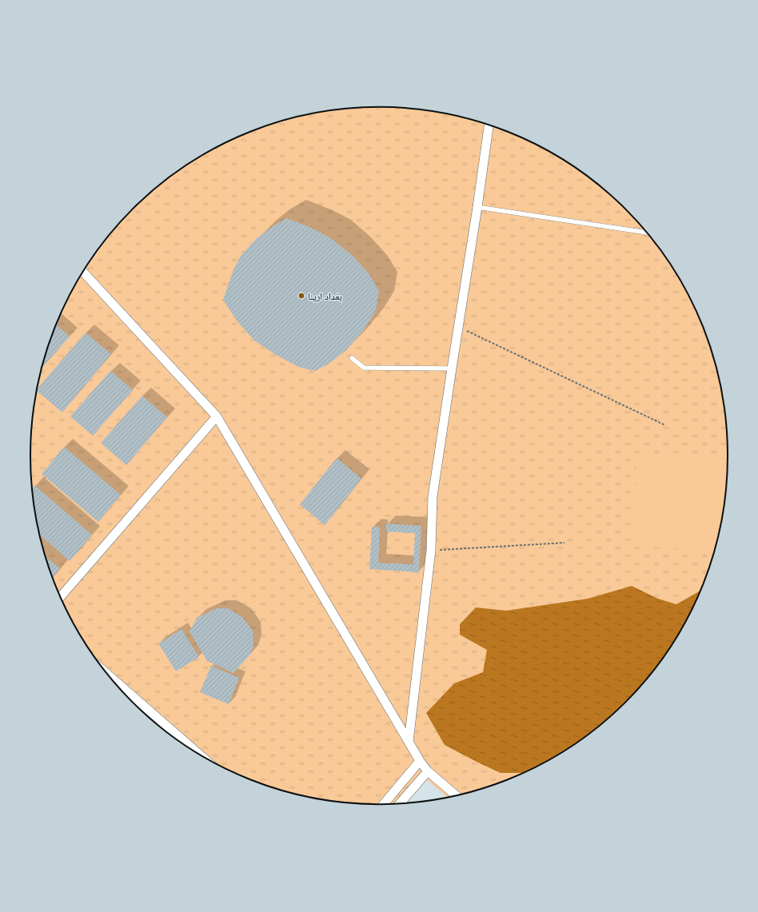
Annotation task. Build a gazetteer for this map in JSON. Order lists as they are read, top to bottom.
{
  "places": ["بغداد ارينا"]
}
